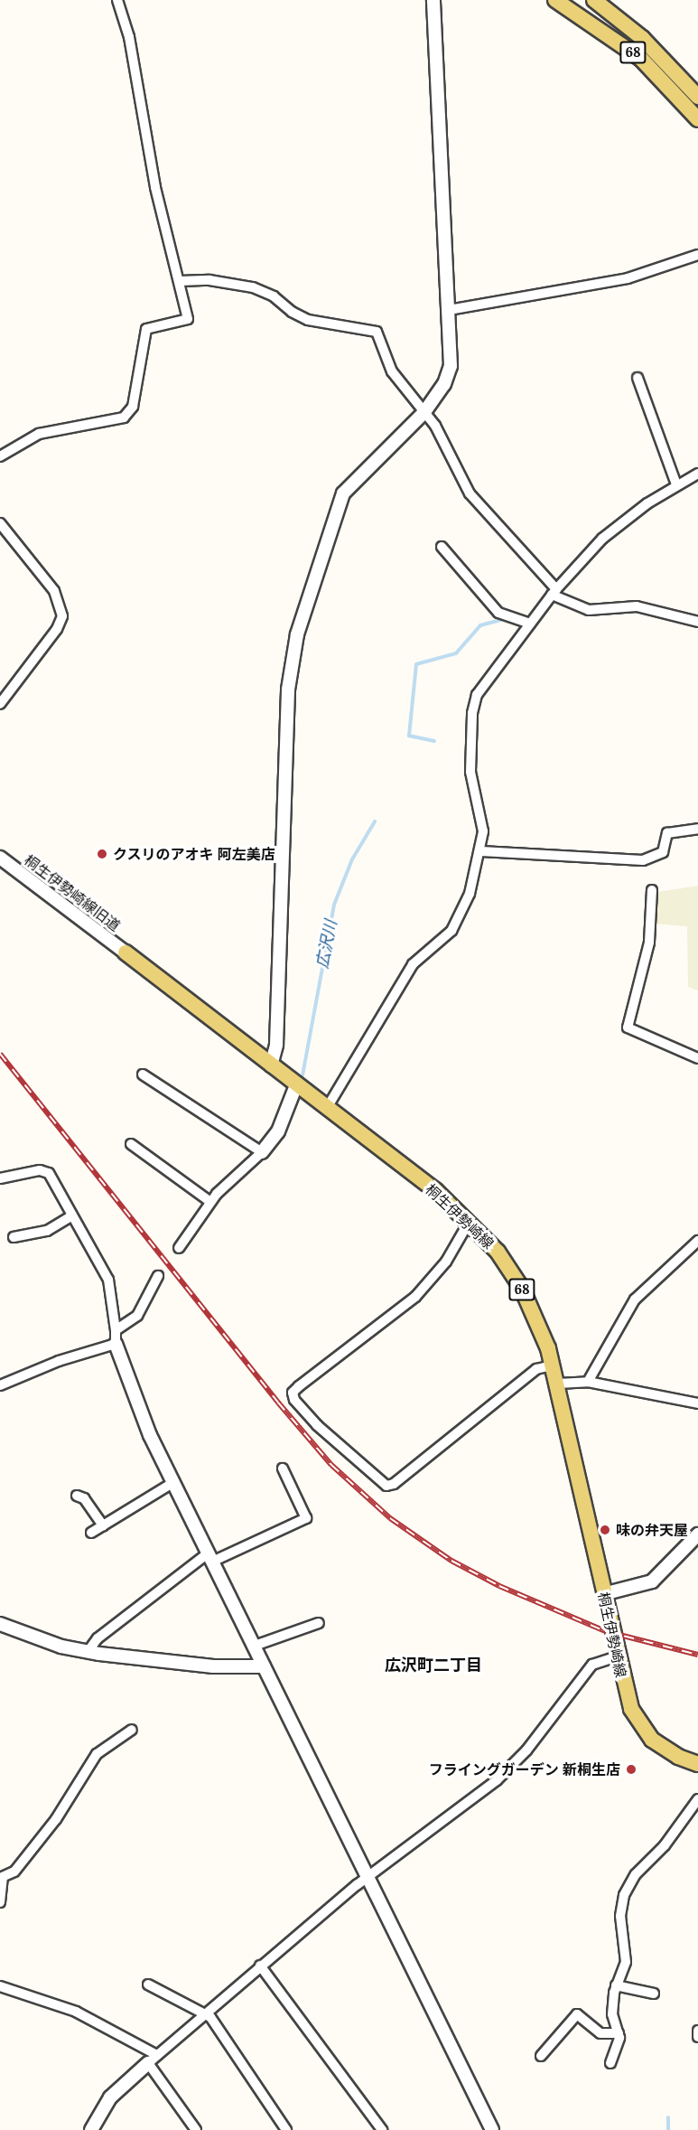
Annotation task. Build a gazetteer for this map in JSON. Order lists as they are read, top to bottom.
{
  "streets": {
    "main road": ["68", "桐生伊勢崎線"],
    "street": ["桐生伊勢崎線旧道"]
  },
  "crossings": [
    ["桐生伊勢崎線旧道", "桐生伊勢崎線"]
  ],
  "districts": ["広沢町二丁目"],
  "water": ["広沢川"],
  "places": ["クスリのアオキ 阿左美店", "味の弁天屋", "フライングガーデン 新桐生店"]
}
